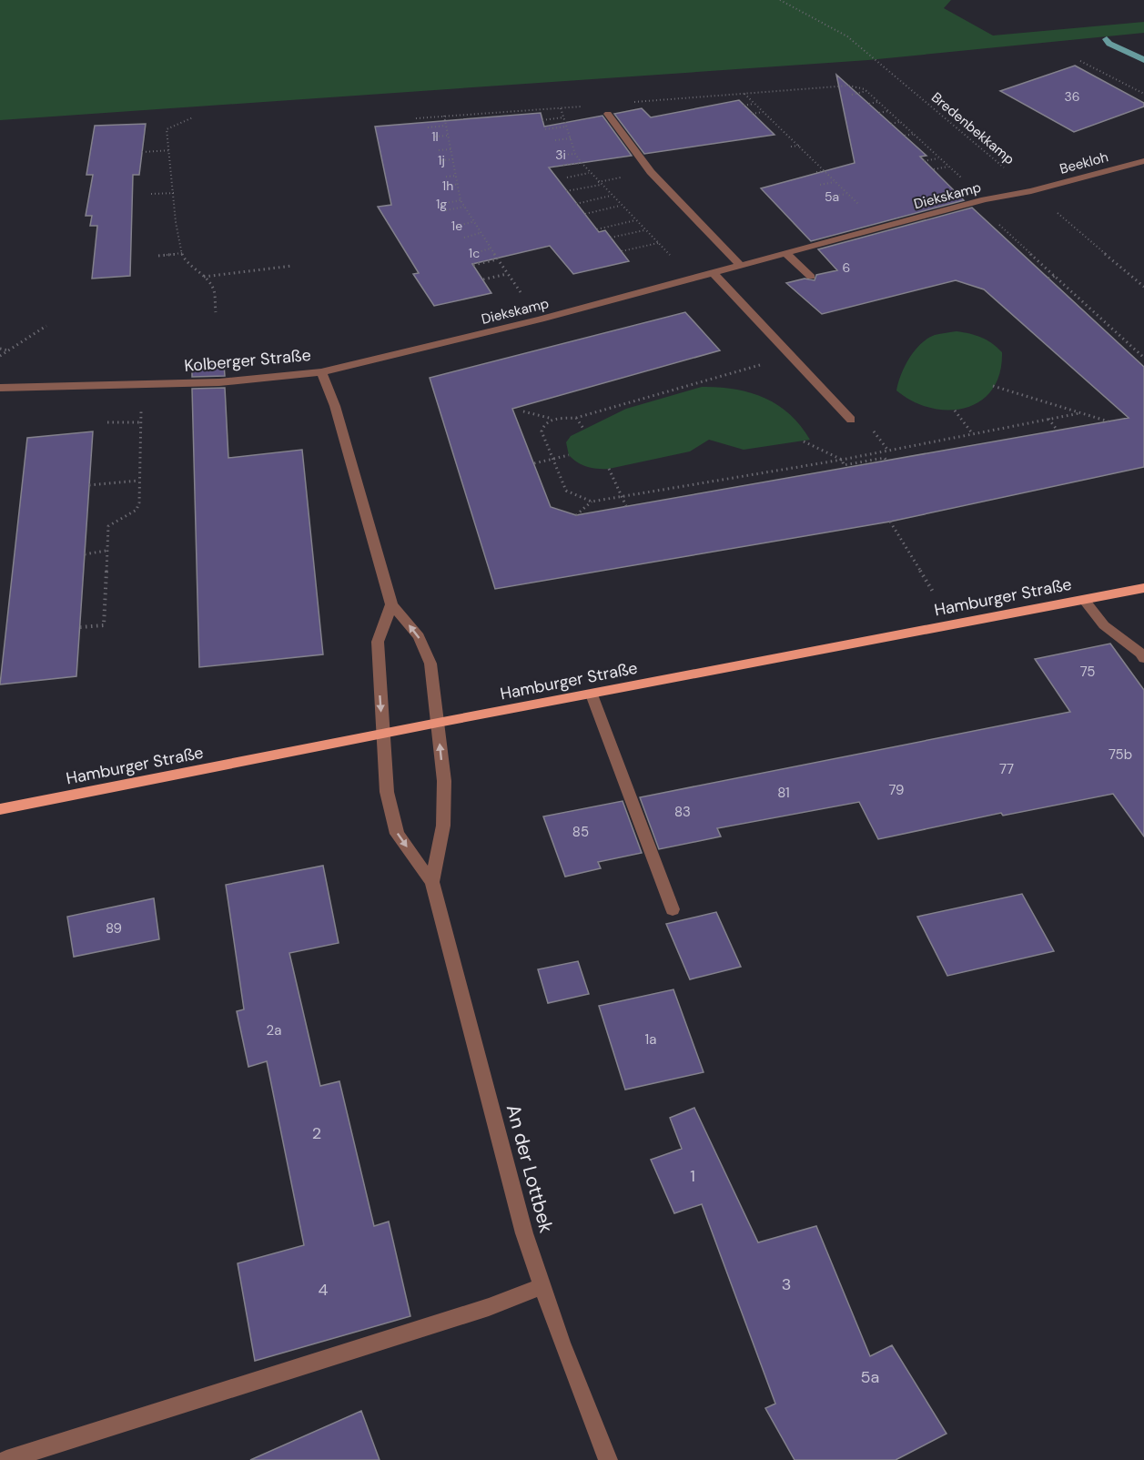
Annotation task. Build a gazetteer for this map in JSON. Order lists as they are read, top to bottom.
{
  "streets": {
    "main road": ["Hamburger Straße"],
    "street": [
      "Beekloh",
      "Diekskamp",
      "Kolberger Straße",
      "An der Lottbek"
    ],
    "path": ["Bredenbekkamp"]
  },
  "crossings": [
    ["Bredenbekkamp", "Beekloh"],
    ["Bredenbekkamp", "Diekskamp"],
    ["Beekloh", "Diekskamp"],
    ["Diekskamp", "Kolberger Straße"],
    ["Kolberger Straße", "Hamburger Straße"],
    ["Kolberger Straße", "An der Lottbek"],
    ["Hamburger Straße", "An der Lottbek"]
  ],
  "house_numbers": [
    "36",
    "1l",
    "3i",
    "1j",
    "1h",
    "5a",
    "1g",
    "1e",
    "1c",
    "6",
    "75",
    "75b",
    "77",
    "79",
    "81",
    "83",
    "85",
    "89",
    "2a",
    "1a",
    "2",
    "1",
    "3",
    "4",
    "5a"
  ]
}
